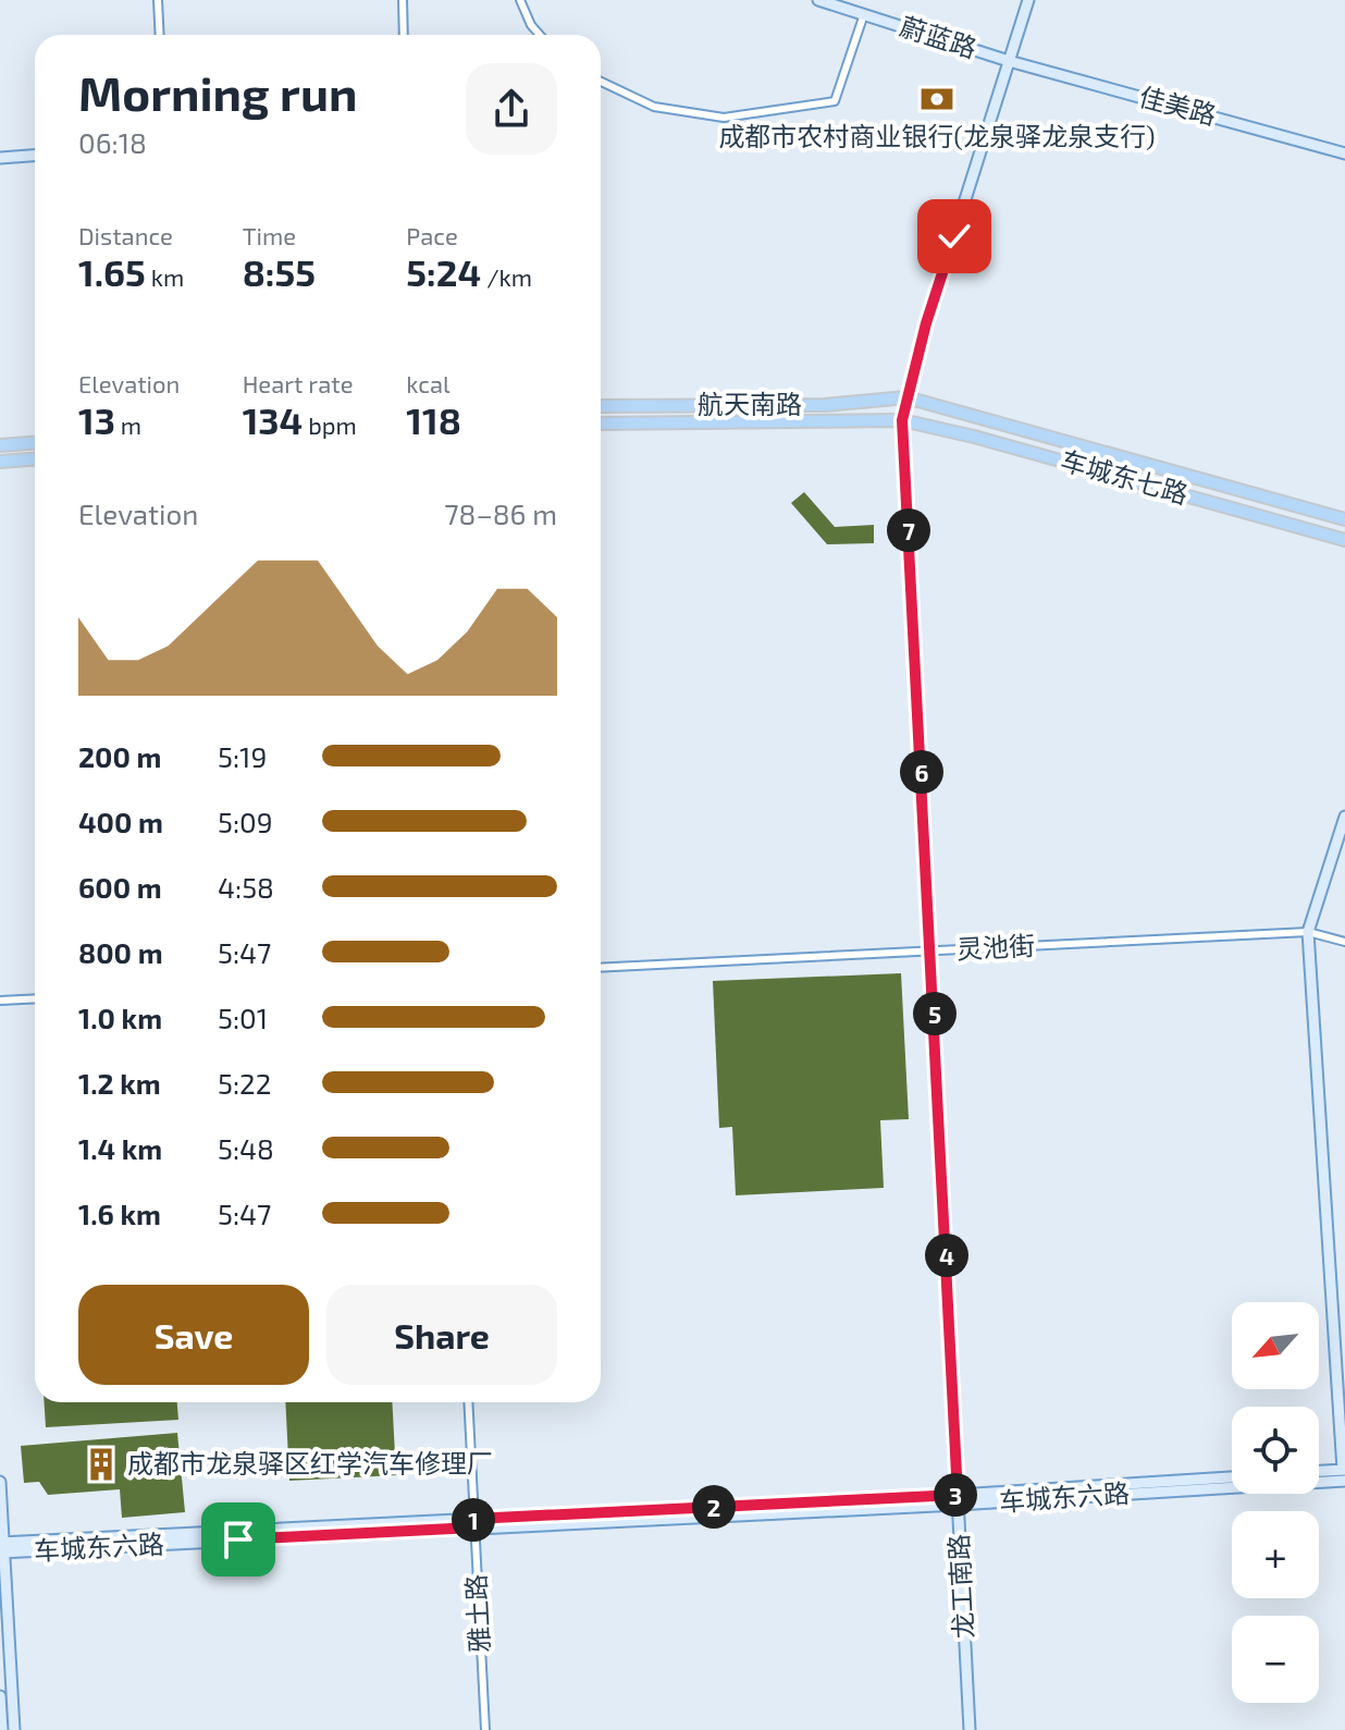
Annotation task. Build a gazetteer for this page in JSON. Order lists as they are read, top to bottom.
{
  "streets": {
    "main road": ["航天南路", "车城东七路"],
    "street": [
      "蔚蓝路",
      "佳美路",
      "灵池街",
      "车城东六路",
      "龙工南路",
      "雅土路"
    ]
  },
  "crossings": [
    ["蔚蓝路", "佳美路"],
    ["蔚蓝路", "龙工南路"],
    ["佳美路", "龙工南路"],
    ["航天南路", "车城东七路"],
    ["航天南路", "龙工南路"],
    ["车城东七路", "龙工南路"],
    ["灵池街", "龙工南路"],
    ["车城东六路", "龙工南路"],
    ["车城东六路", "雅土路"]
  ],
  "places": {
    "bank": ["成都市农村商业银行(龙泉驿龙泉支行)"],
    "building": ["成都市龙泉驿区红学汽车修理厂"]
  },
  "north": "bottom left",
  "page": {
    "heading": ["Morning run", "06:18"],
    "stats": [
      ["Distance", "1.65 km"],
      ["Time", "8:55"],
      ["Pace", "5:24 /km"],
      ["Elevation", "13 m"],
      ["Heart rate", "134 bpm"],
      ["kcal", "118"]
    ],
    "chart": ["Elevation", "78–86 m"],
    "pins": [
      "7",
      "6",
      "5",
      "4",
      "3",
      "2",
      "1"
    ],
    "list": [
      {
        "name": "200 m",
        "note": "5:19"
      },
      {
        "name": "400 m",
        "note": "5:09"
      },
      {
        "name": "600 m",
        "note": "4:58"
      },
      {
        "name": "800 m",
        "note": "5:47"
      },
      {
        "name": "1.0 km",
        "note": "5:01"
      },
      {
        "name": "1.2 km",
        "note": "5:22"
      },
      {
        "name": "1.4 km",
        "note": "5:48"
      },
      {
        "name": "1.6 km",
        "note": "5:47"
      }
    ],
    "buttons": ["Save", "Share"],
    "map_buttons": ["+", "−"]
  }
}
